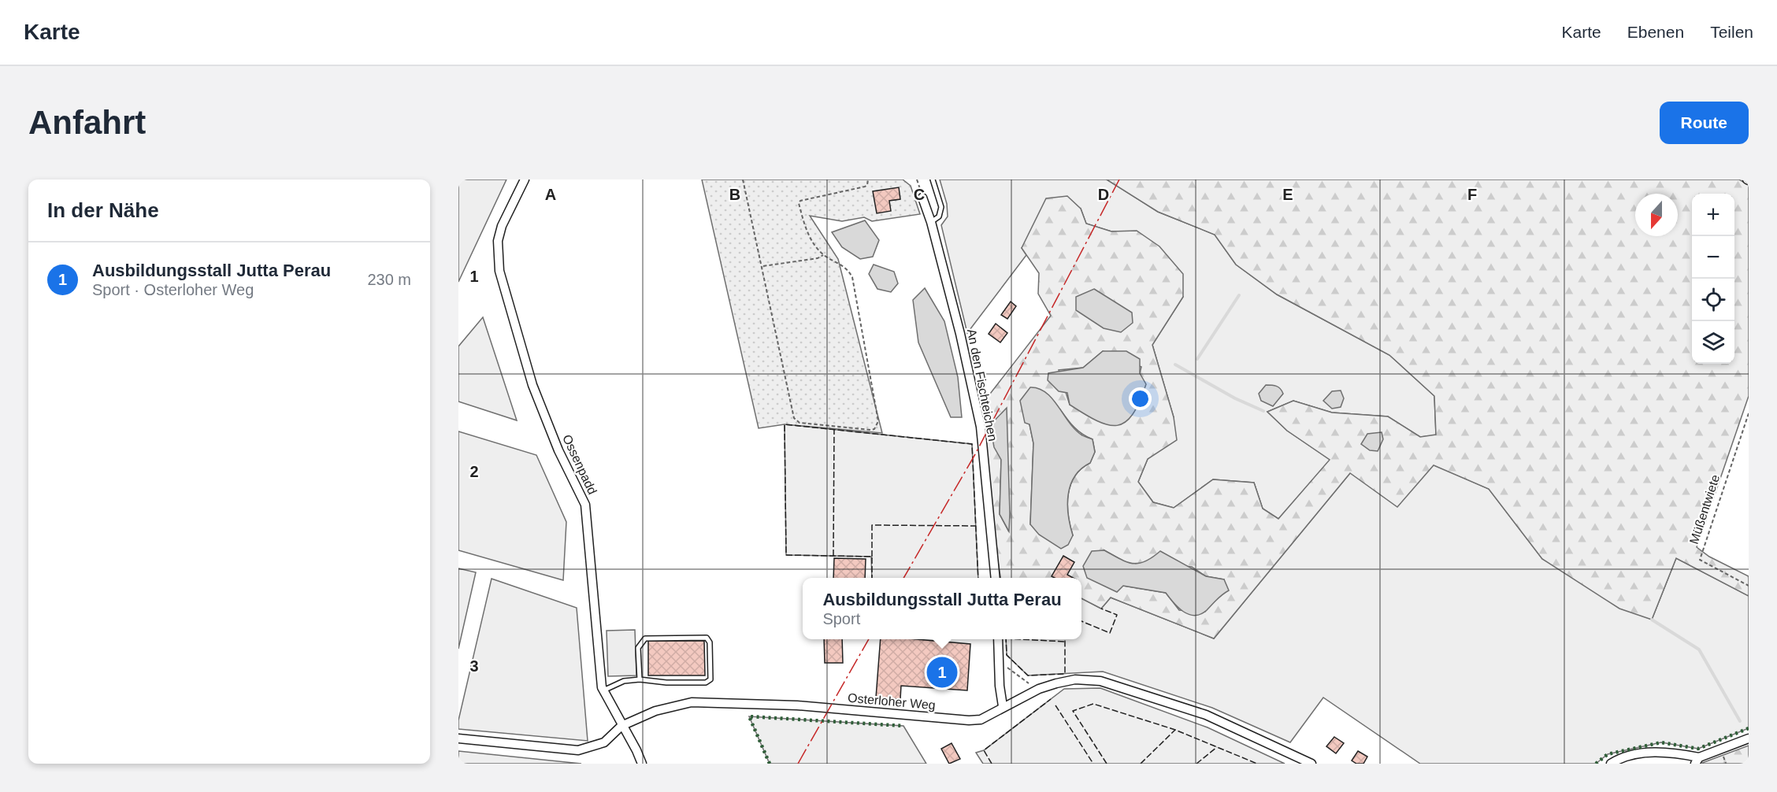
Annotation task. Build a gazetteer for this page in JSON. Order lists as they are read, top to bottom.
{
  "streets": {
    "street": ["An den Fischteichen", "Ossenpadd", "Osterloher Weg"],
    "path": ["Müßentwiete"]
  },
  "crossings": [
    ["Ossenpadd", "Osterloher Weg"]
  ],
  "north": "bottom",
  "page": {
    "header": "Karte",
    "nav": ["Karte", "Ebenen", "Teilen"],
    "buttons": "Route",
    "title": "Anfahrt",
    "heading": "In der Nähe",
    "map_buttons": ["+", "−"],
    "list": [
      {
        "mark": "1",
        "name": "Ausbildungsstall Jutta Perau",
        "note": "Sport · Osterloher Weg",
        "value": "230 m"
      }
    ],
    "popup": ["Ausbildungsstall Jutta Perau", "Sport"],
    "pins": "1"
  },
  "grid": {
    "columns": [
      "A",
      "B",
      "C",
      "D",
      "E",
      "F"
    ],
    "rows": ["1", "2", "3"]
  }
}
